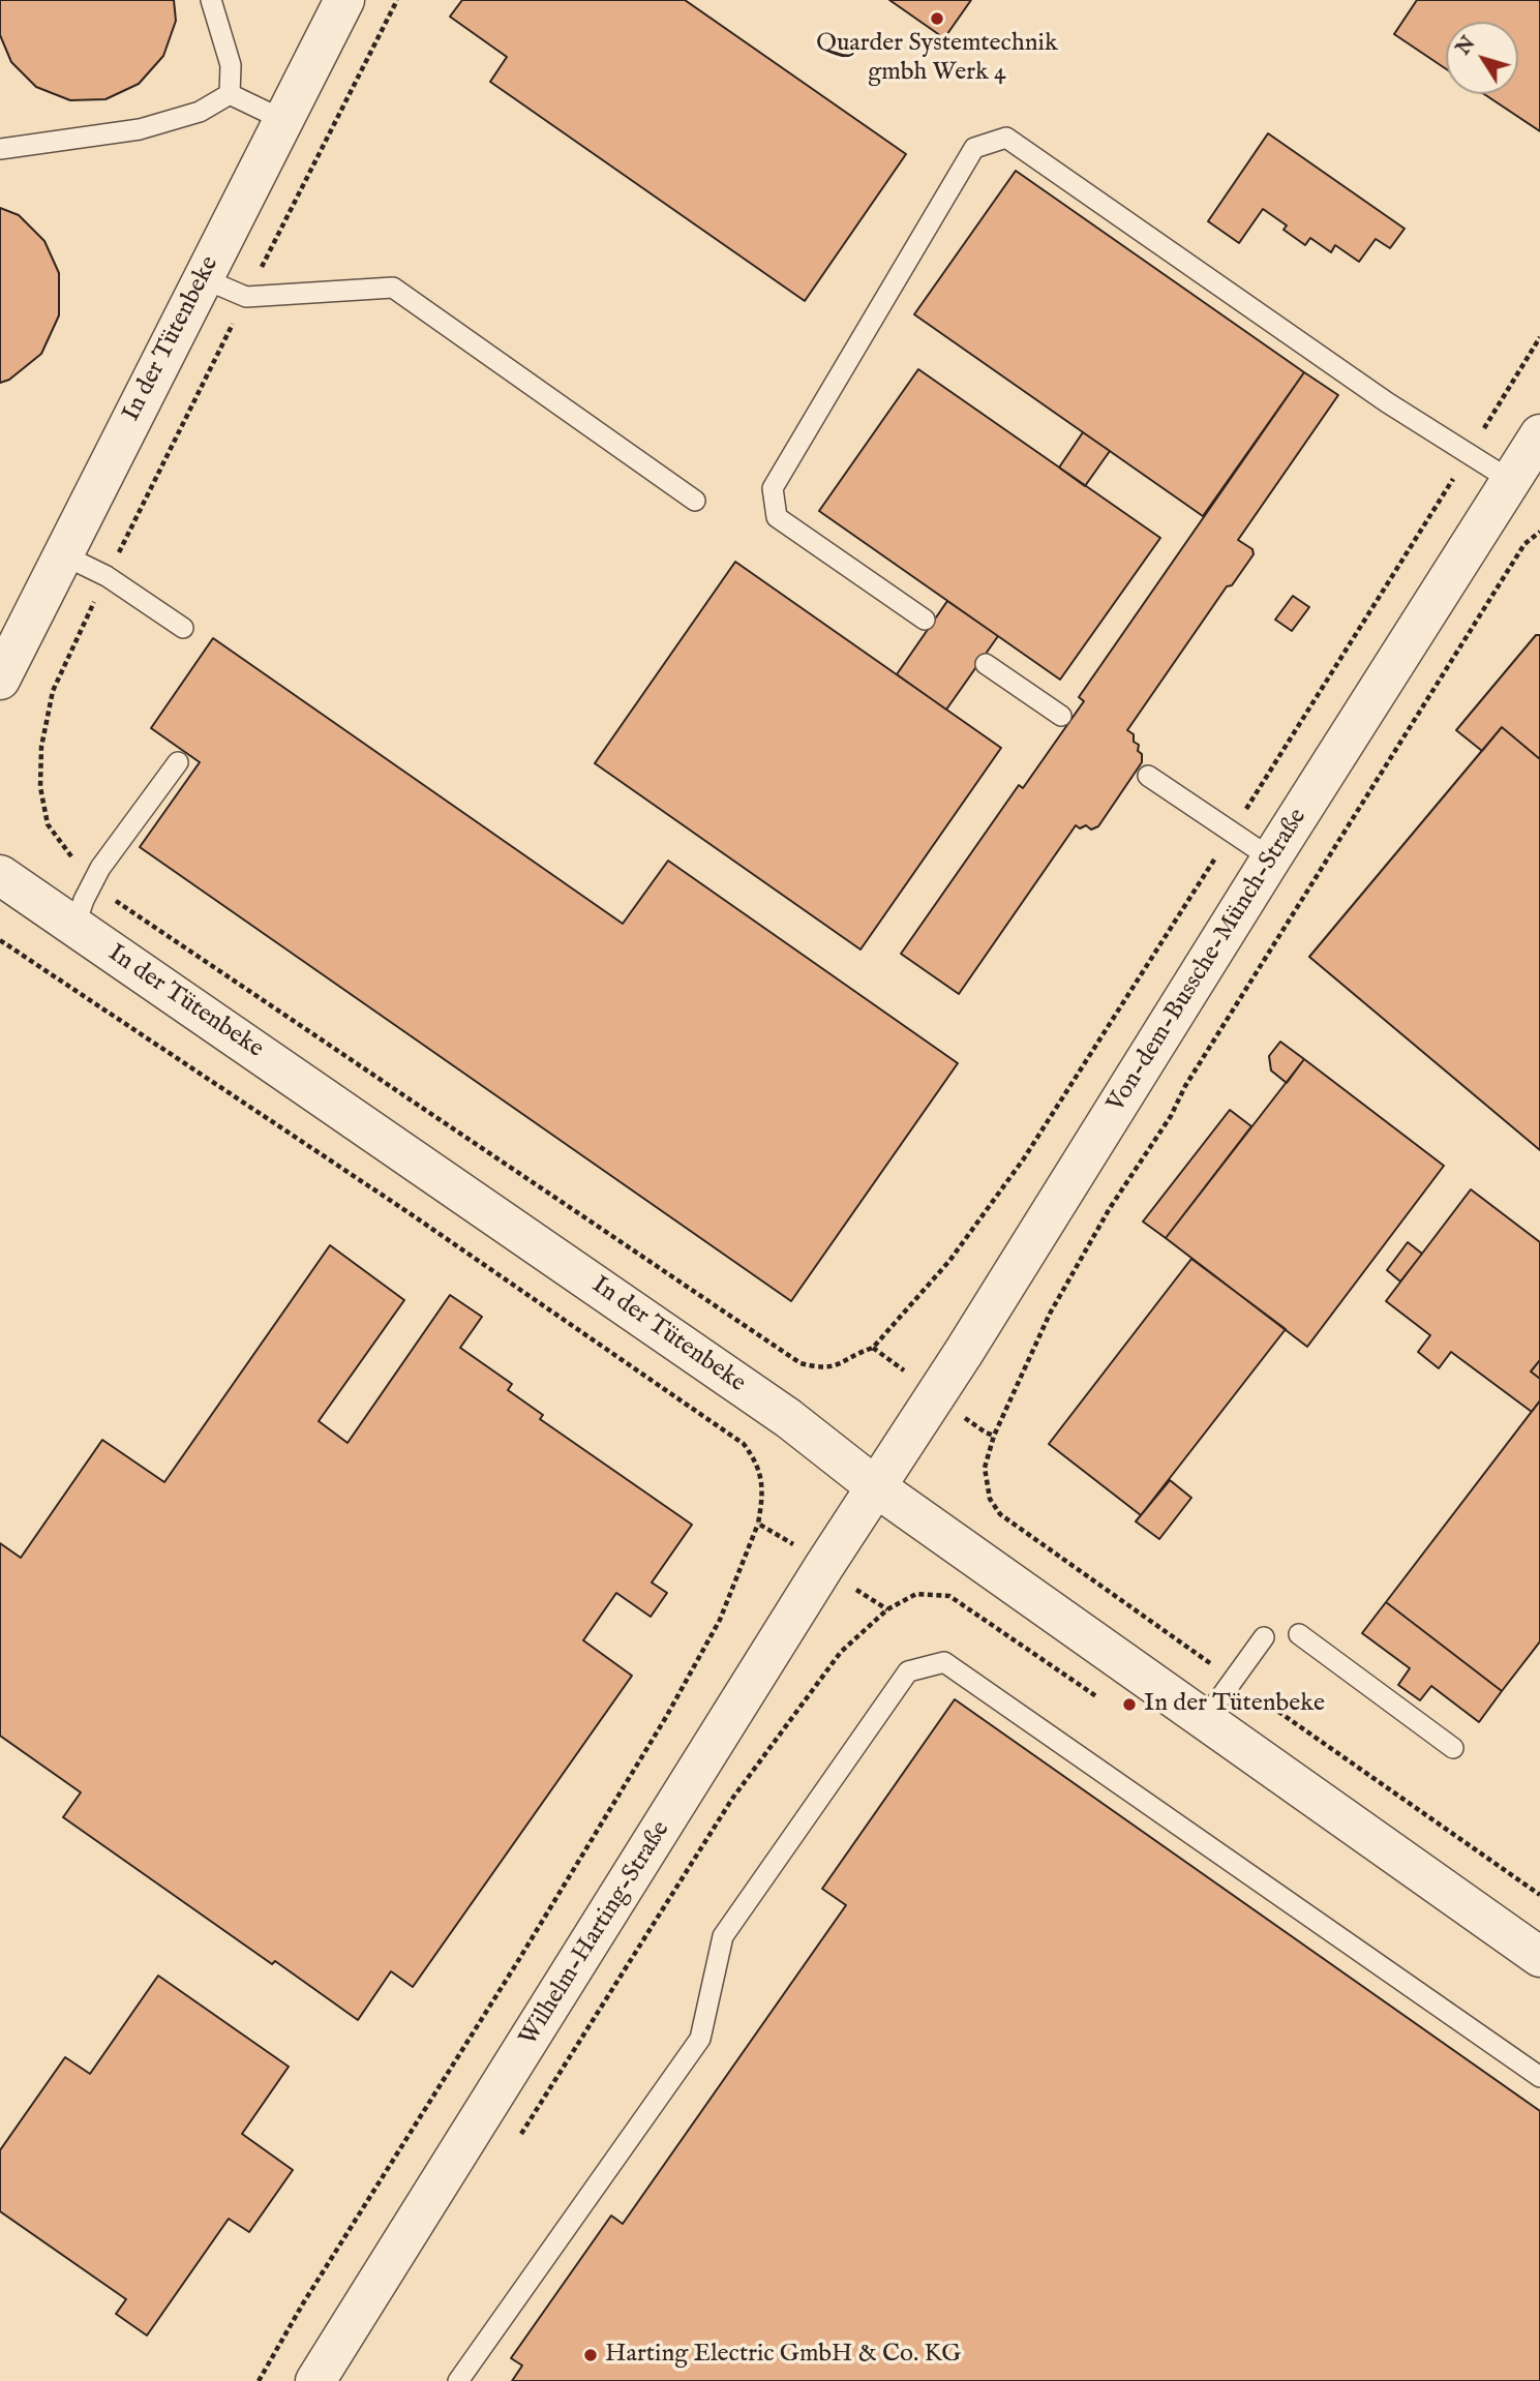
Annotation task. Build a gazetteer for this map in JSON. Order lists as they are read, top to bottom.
{
  "streets": {
    "street": ["In der Tütenbeke", "Von-dem-Bussche-Münch-Straße", "Wilhelm-Harting-Straße"]
  },
  "crossings": [
    ["In der Tütenbeke", "Von-dem-Bussche-Münch-Straße"],
    ["In der Tütenbeke", "Wilhelm-Harting-Straße"],
    ["Von-dem-Bussche-Münch-Straße", "Wilhelm-Harting-Straße"]
  ],
  "places": ["Quarder Systemtechnik gmbh Werk 4", "In der Tütenbeke", "Harting Electric GmbH & Co. KG"],
  "north": "top left"
}
